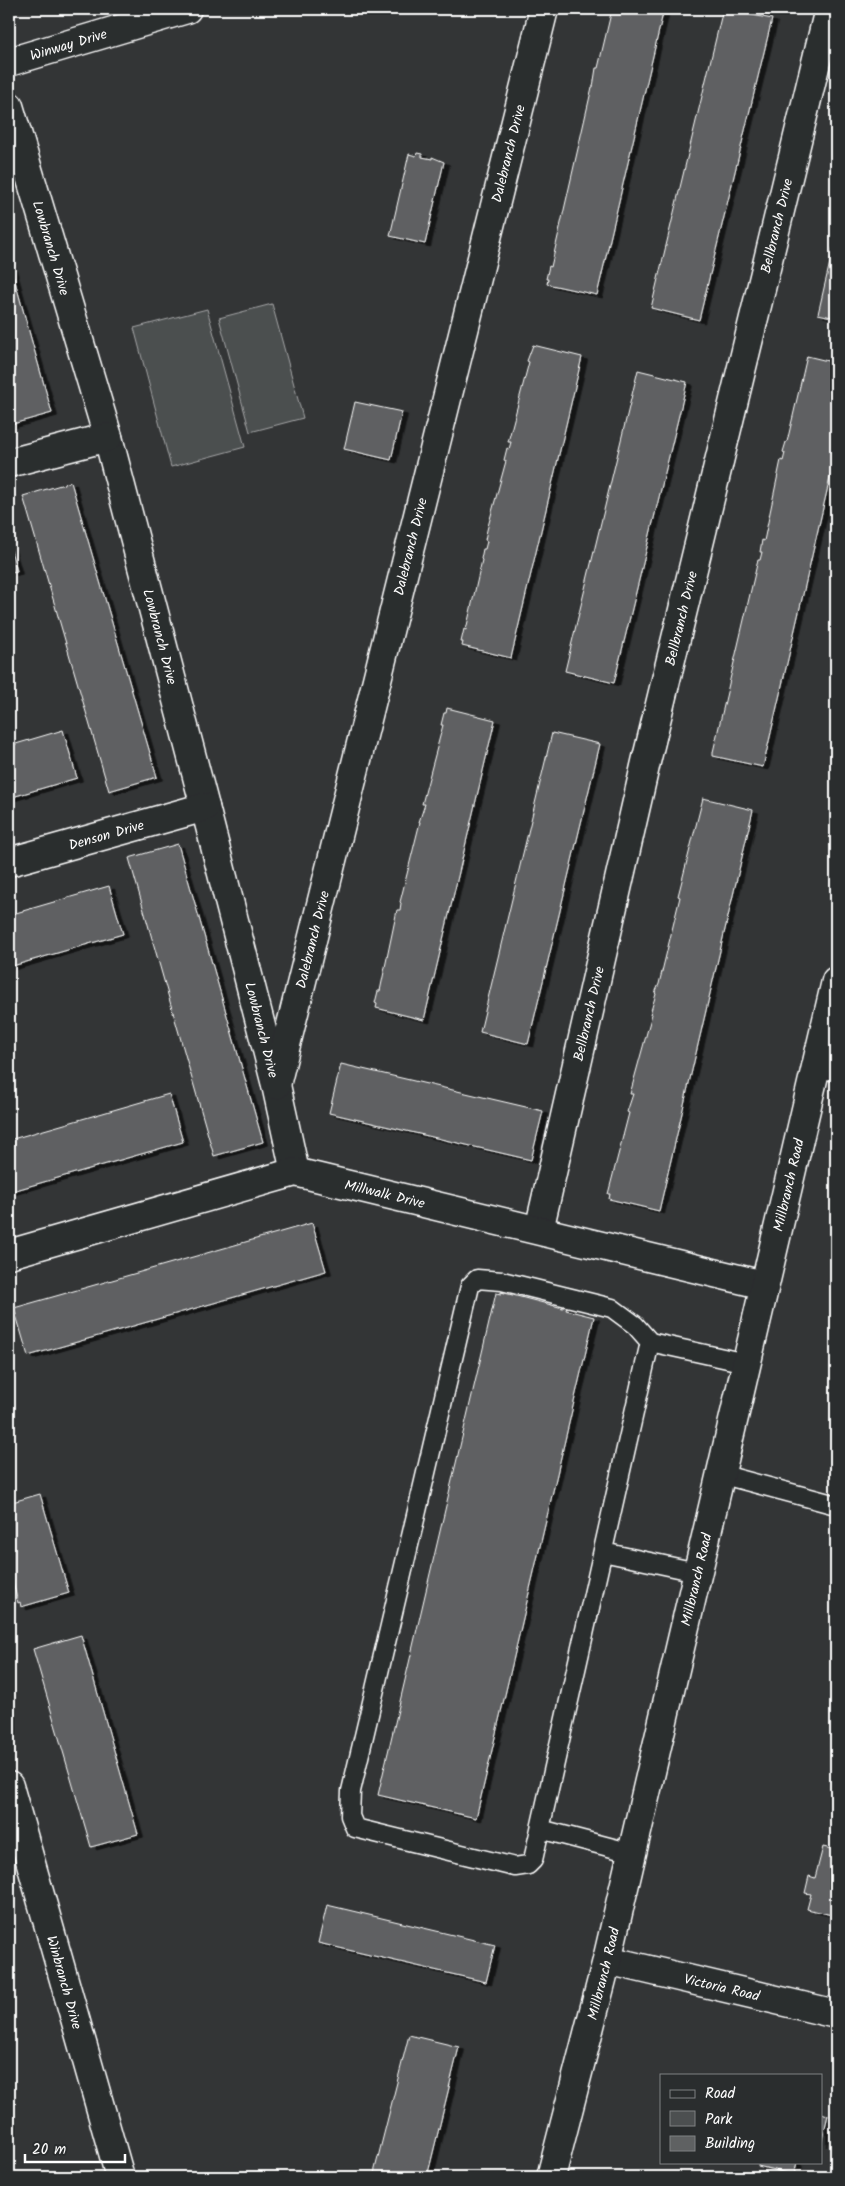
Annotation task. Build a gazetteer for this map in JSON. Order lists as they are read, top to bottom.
{
  "streets": {
    "street": [
      "Winway Drive",
      "Dalebranch Drive",
      "Bellbranch Drive",
      "Lowbranch Drive",
      "Denson Drive",
      "Millbranch Road",
      "Millwalk Drive",
      "Winbranch Drive",
      "Victoria Road"
    ]
  },
  "crossings": [
    ["Dalebranch Drive", "Lowbranch Drive"],
    ["Bellbranch Drive", "Millwalk Drive"],
    ["Lowbranch Drive", "Denson Drive"],
    ["Lowbranch Drive", "Millwalk Drive"],
    ["Millbranch Road", "Millwalk Drive"],
    ["Millbranch Road", "Victoria Road"]
  ],
  "legend": ["Road", "Park", "Building"],
  "scale_bar": "20 m"
}
